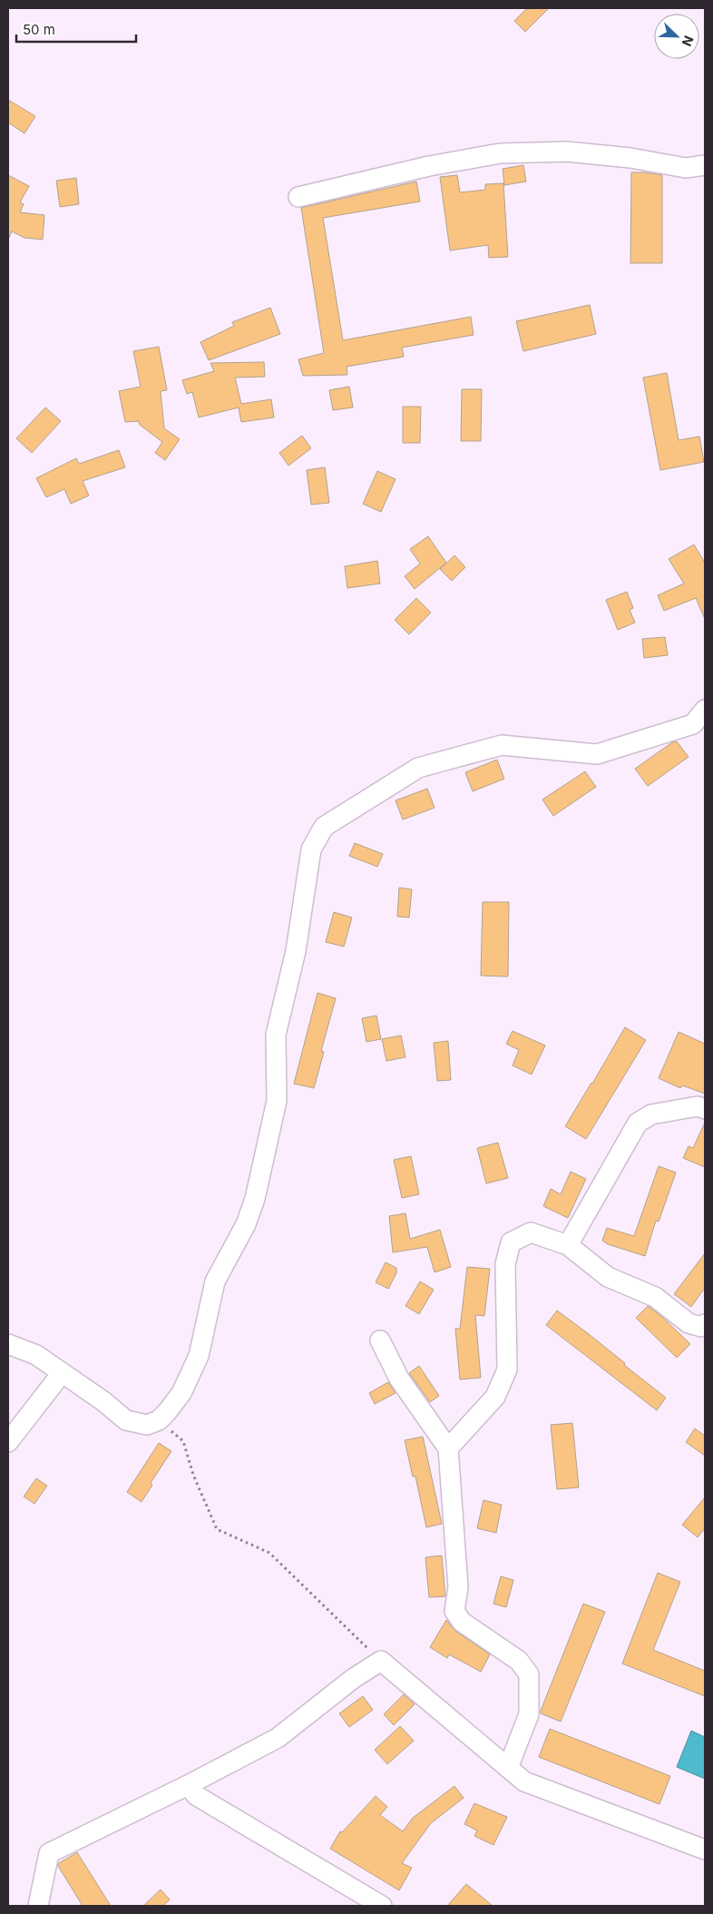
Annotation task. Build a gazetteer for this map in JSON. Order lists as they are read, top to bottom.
{
  "scale_bar": "50 m",
  "north": "bottom right"
}
